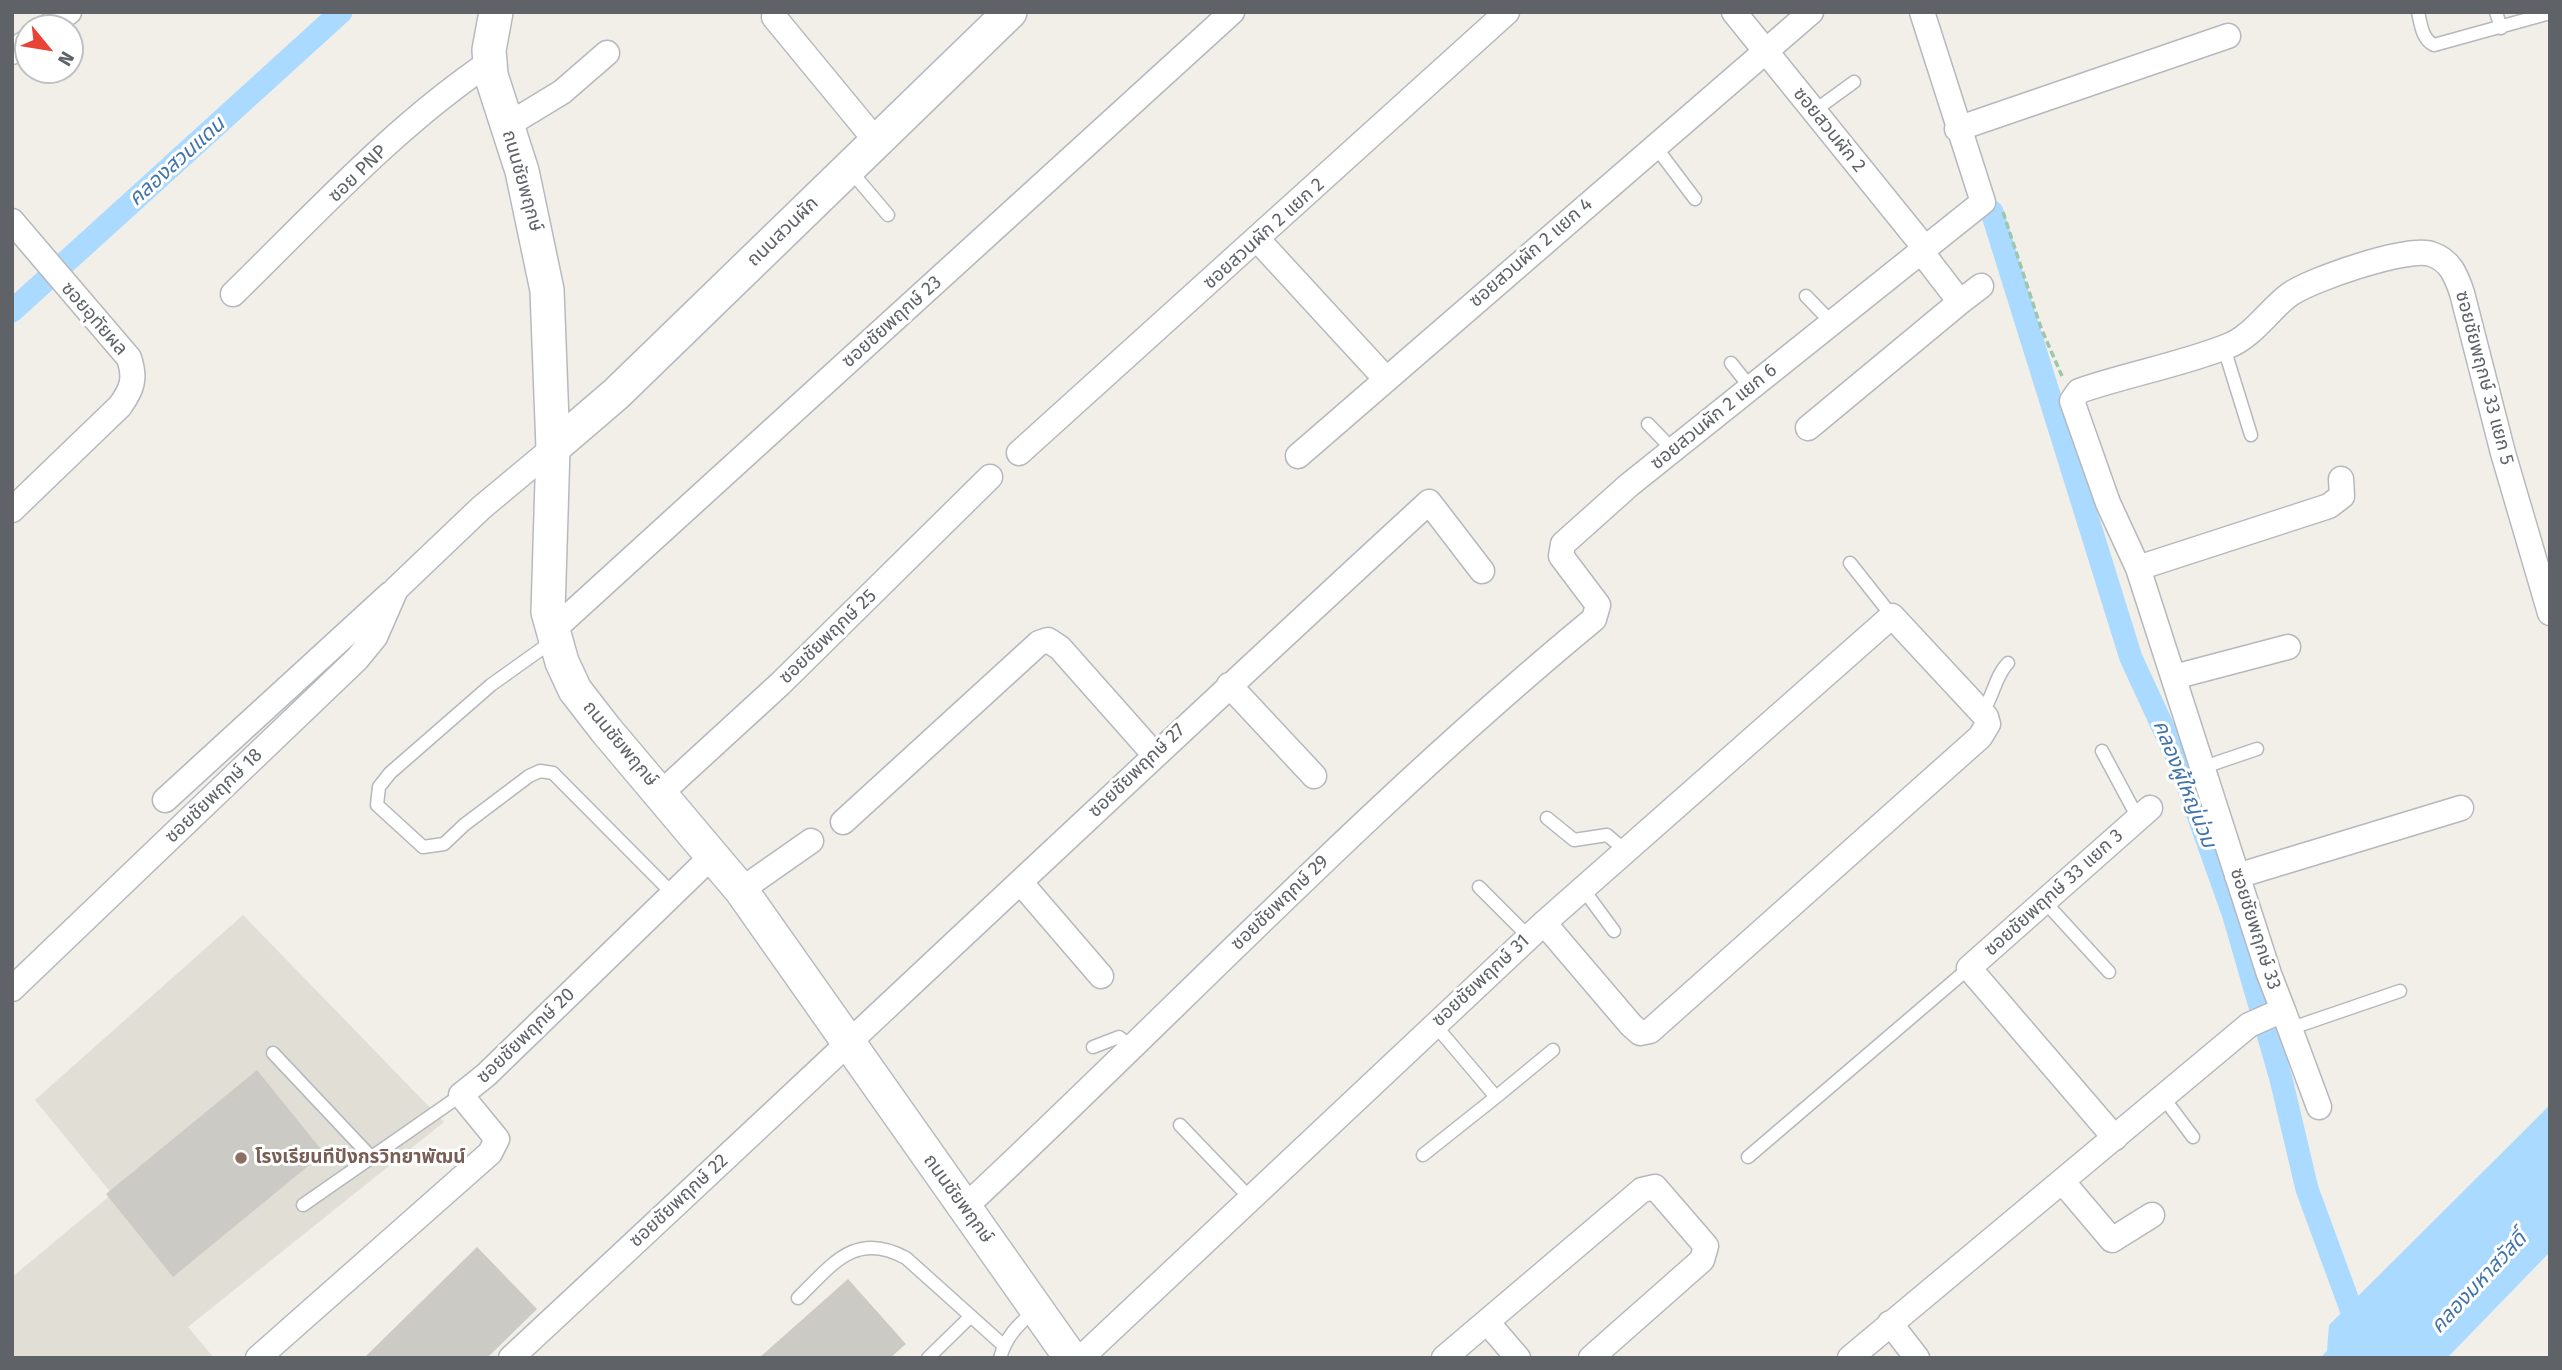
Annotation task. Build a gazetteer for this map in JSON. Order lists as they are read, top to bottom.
{
  "streets": {
    "street": [
      "ซอยสวนผัก 2",
      "ซอย PNP",
      "ถนนชัยพฤกษ์",
      "ถนนสวนผัก",
      "ซอยสวนผัก 2 แยก 2",
      "ซอยสวนผัก 2 แยก 4",
      "ซอยอุทัยผล",
      "ซอยชัยพฤกษ์ 23",
      "ซอยชัยพฤกษ์ 33 แยก 5",
      "ซอยสวนผัก 2 แยก 6",
      "ซอยชัยพฤกษ์ 25",
      "ซอยชัยพฤกษ์ 27",
      "ซอยชัยพฤกษ์ 18",
      "ซอยชัยพฤกษ์ 33 แยก 3",
      "ซอยชัยพฤกษ์ 29",
      "ซอยชัยพฤกษ์ 33",
      "ซอยชัยพฤกษ์ 31",
      "ซอยชัยพฤกษ์ 20",
      "ซอยชัยพฤกษ์ 22"
    ]
  },
  "crossings": [
    ["ซอยสวนผัก 2", "ซอยสวนผัก 2 แยก 4"],
    ["ซอยสวนผัก 2", "ซอยสวนผัก 2 แยก 6"],
    ["ซอย PNP", "ถนนชัยพฤกษ์"],
    ["ถนนชัยพฤกษ์", "ถนนสวนผัก"],
    ["ถนนชัยพฤกษ์", "ซอยชัยพฤกษ์ 23"],
    ["ถนนชัยพฤกษ์", "ซอยชัยพฤกษ์ 25"],
    ["ถนนชัยพฤกษ์", "ซอยชัยพฤกษ์ 27"],
    ["ถนนชัยพฤกษ์", "ซอยชัยพฤกษ์ 18"],
    ["ถนนชัยพฤกษ์", "ซอยชัยพฤกษ์ 29"],
    ["ถนนชัยพฤกษ์", "ซอยชัยพฤกษ์ 20"],
    ["ถนนชัยพฤกษ์", "ซอยชัยพฤกษ์ 22"],
    ["ถนนสวนผัก", "ซอยชัยพฤกษ์ 18"],
    ["ซอยชัยพฤกษ์ 33 แยก 5", "ซอยชัยพฤกษ์ 33"],
    ["ซอยสวนผัก 2 แยก 6", "ซอยชัยพฤกษ์ 29"],
    ["ซอยชัยพฤกษ์ 27", "ซอยชัยพฤกษ์ 22"],
    ["ซอยชัยพฤกษ์ 33 แยก 3", "ซอยชัยพฤกษ์ 33"]
  ],
  "water": ["คลองสวนแดน", "คลองผู้ใหญ่น่วม", "คลองมหาสวัสดิ์"],
  "places": ["โรงเรียนทีปังกรวิทยาพัฒน์"],
  "north": "bottom right"
}
